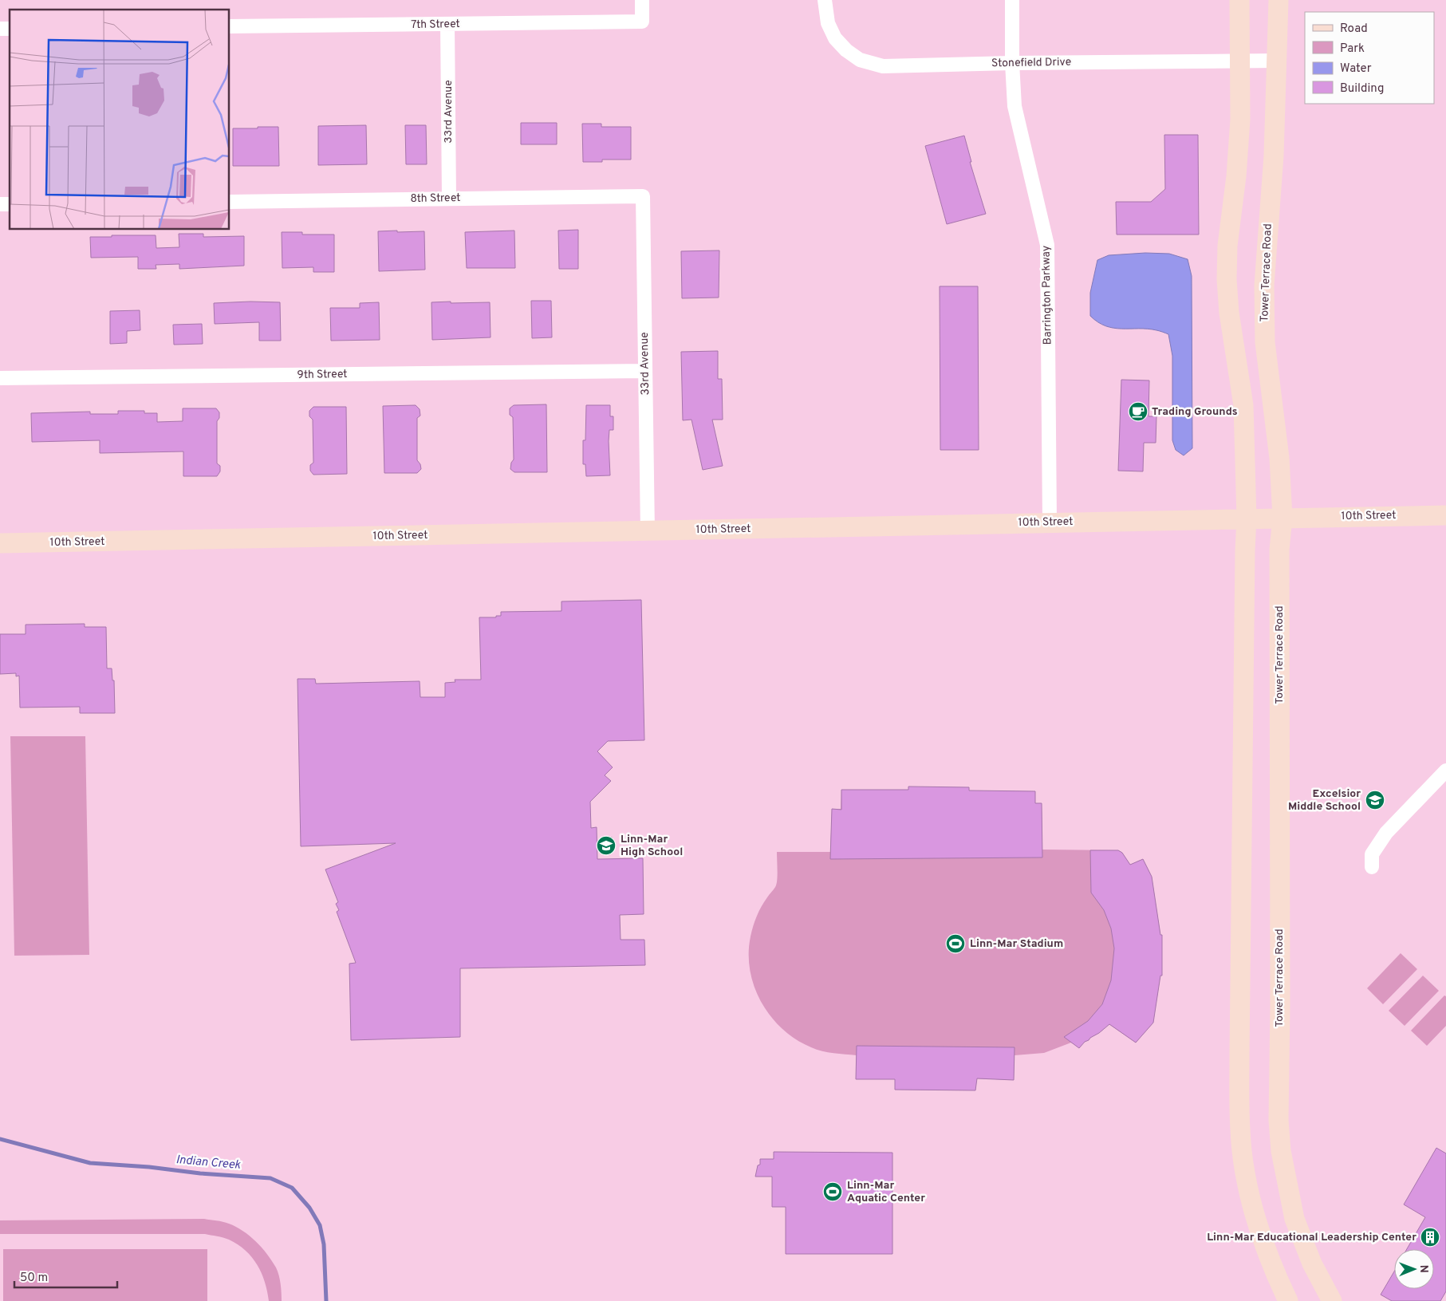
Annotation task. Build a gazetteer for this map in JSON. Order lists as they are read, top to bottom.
{
  "streets": {
    "street": [
      "7th Street",
      "Stonefield Drive",
      "33rd Avenue",
      "8th Street",
      "Tower Terrace Road",
      "Barrington Parkway",
      "9th Street",
      "10th Street"
    ]
  },
  "crossings": [
    ["7th Street", "33rd Avenue"],
    ["Stonefield Drive", "Tower Terrace Road"],
    ["Stonefield Drive", "Barrington Parkway"],
    ["33rd Avenue", "8th Street"],
    ["33rd Avenue", "9th Street"],
    ["33rd Avenue", "10th Street"],
    ["Tower Terrace Road", "10th Street"],
    ["Barrington Parkway", "10th Street"]
  ],
  "water": ["Indian Creek"],
  "places": {
    "cafe": ["Trading Grounds"],
    "school or university": ["Excelsior Middle School", "Linn-Mar High School"],
    "sports": ["Linn-Mar Stadium", "Linn-Mar Aquatic Center"],
    "building": ["Linn-Mar Educational Leadership Center"]
  },
  "legend": [
    "Road",
    "Park",
    "Water",
    "Building"
  ],
  "scale_bar": "50 m",
  "north": "right"
}
